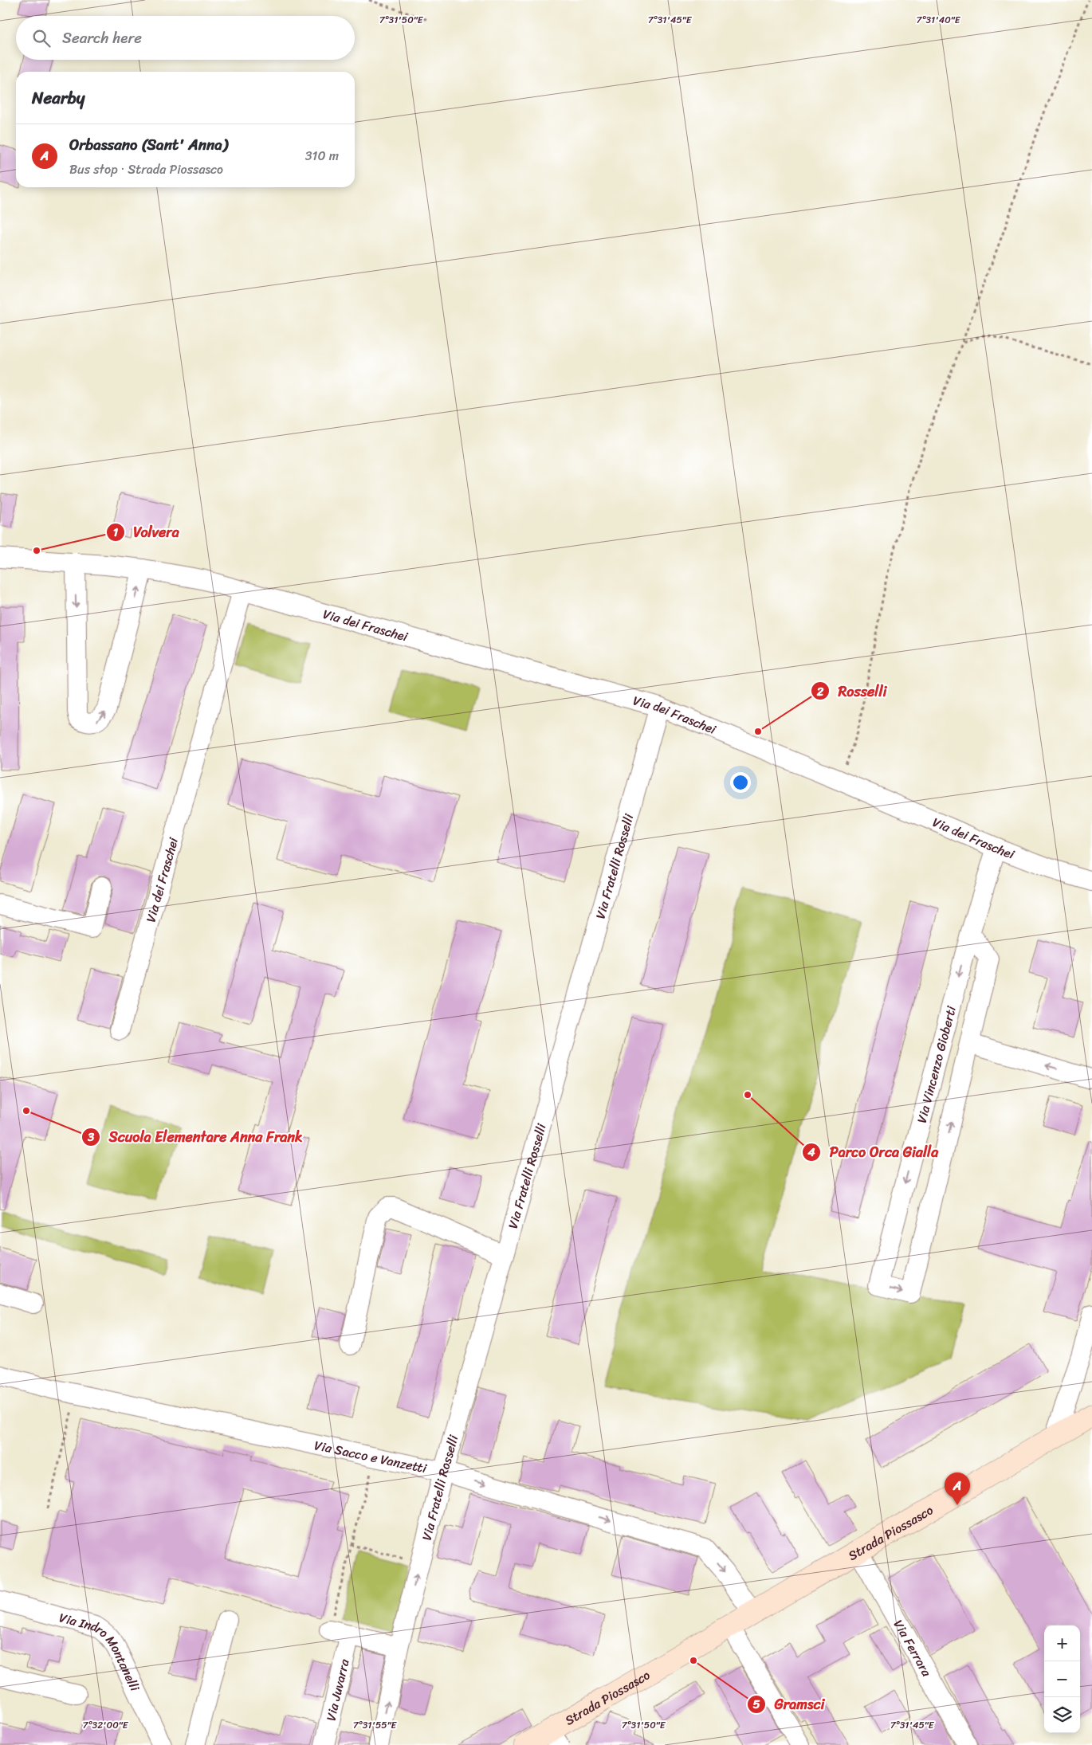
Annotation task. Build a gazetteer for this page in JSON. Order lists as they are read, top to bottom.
{
  "streets": {
    "street": [
      "Via dei Fraschei",
      "Via Fratelli Rosselli",
      "Via Vincenzo Gioberti",
      "Via Sacco e Vanzetti",
      "Strada Piossasco",
      "Via Ferrara",
      "Via Indro Montanelli",
      "Via Juvarra"
    ]
  },
  "crossings": [
    ["Via dei Fraschei", "Via Fratelli Rosselli"],
    ["Via dei Fraschei", "Via Vincenzo Gioberti"],
    ["Via Fratelli Rosselli", "Via Sacco e Vanzetti"],
    ["Via Sacco e Vanzetti", "Strada Piossasco"],
    ["Strada Piossasco", "Via Ferrara"]
  ],
  "one_way": ["Via Sacco e Vanzetti"],
  "places": [
    "Volvera",
    "Rosselli",
    "Parco Orca Gialla",
    "Scuola Elementare Anna Frank",
    "Gramsci"
  ],
  "page": {
    "search": "Search here",
    "heading": "Nearby",
    "list": [
      {
        "mark": "A",
        "name": "Orbassano (Sant' Anna)",
        "note": "Bus stop · Strada Piossasco",
        "value": "310 m"
      }
    ],
    "pins": "A",
    "map_buttons": ["+", "−"]
  },
  "coordinates": [
    "7°31'50\"E",
    "7°31'45\"E",
    "7°31'40\"E",
    "7°32'00\"E",
    "7°31'55\"E"
  ]
}
